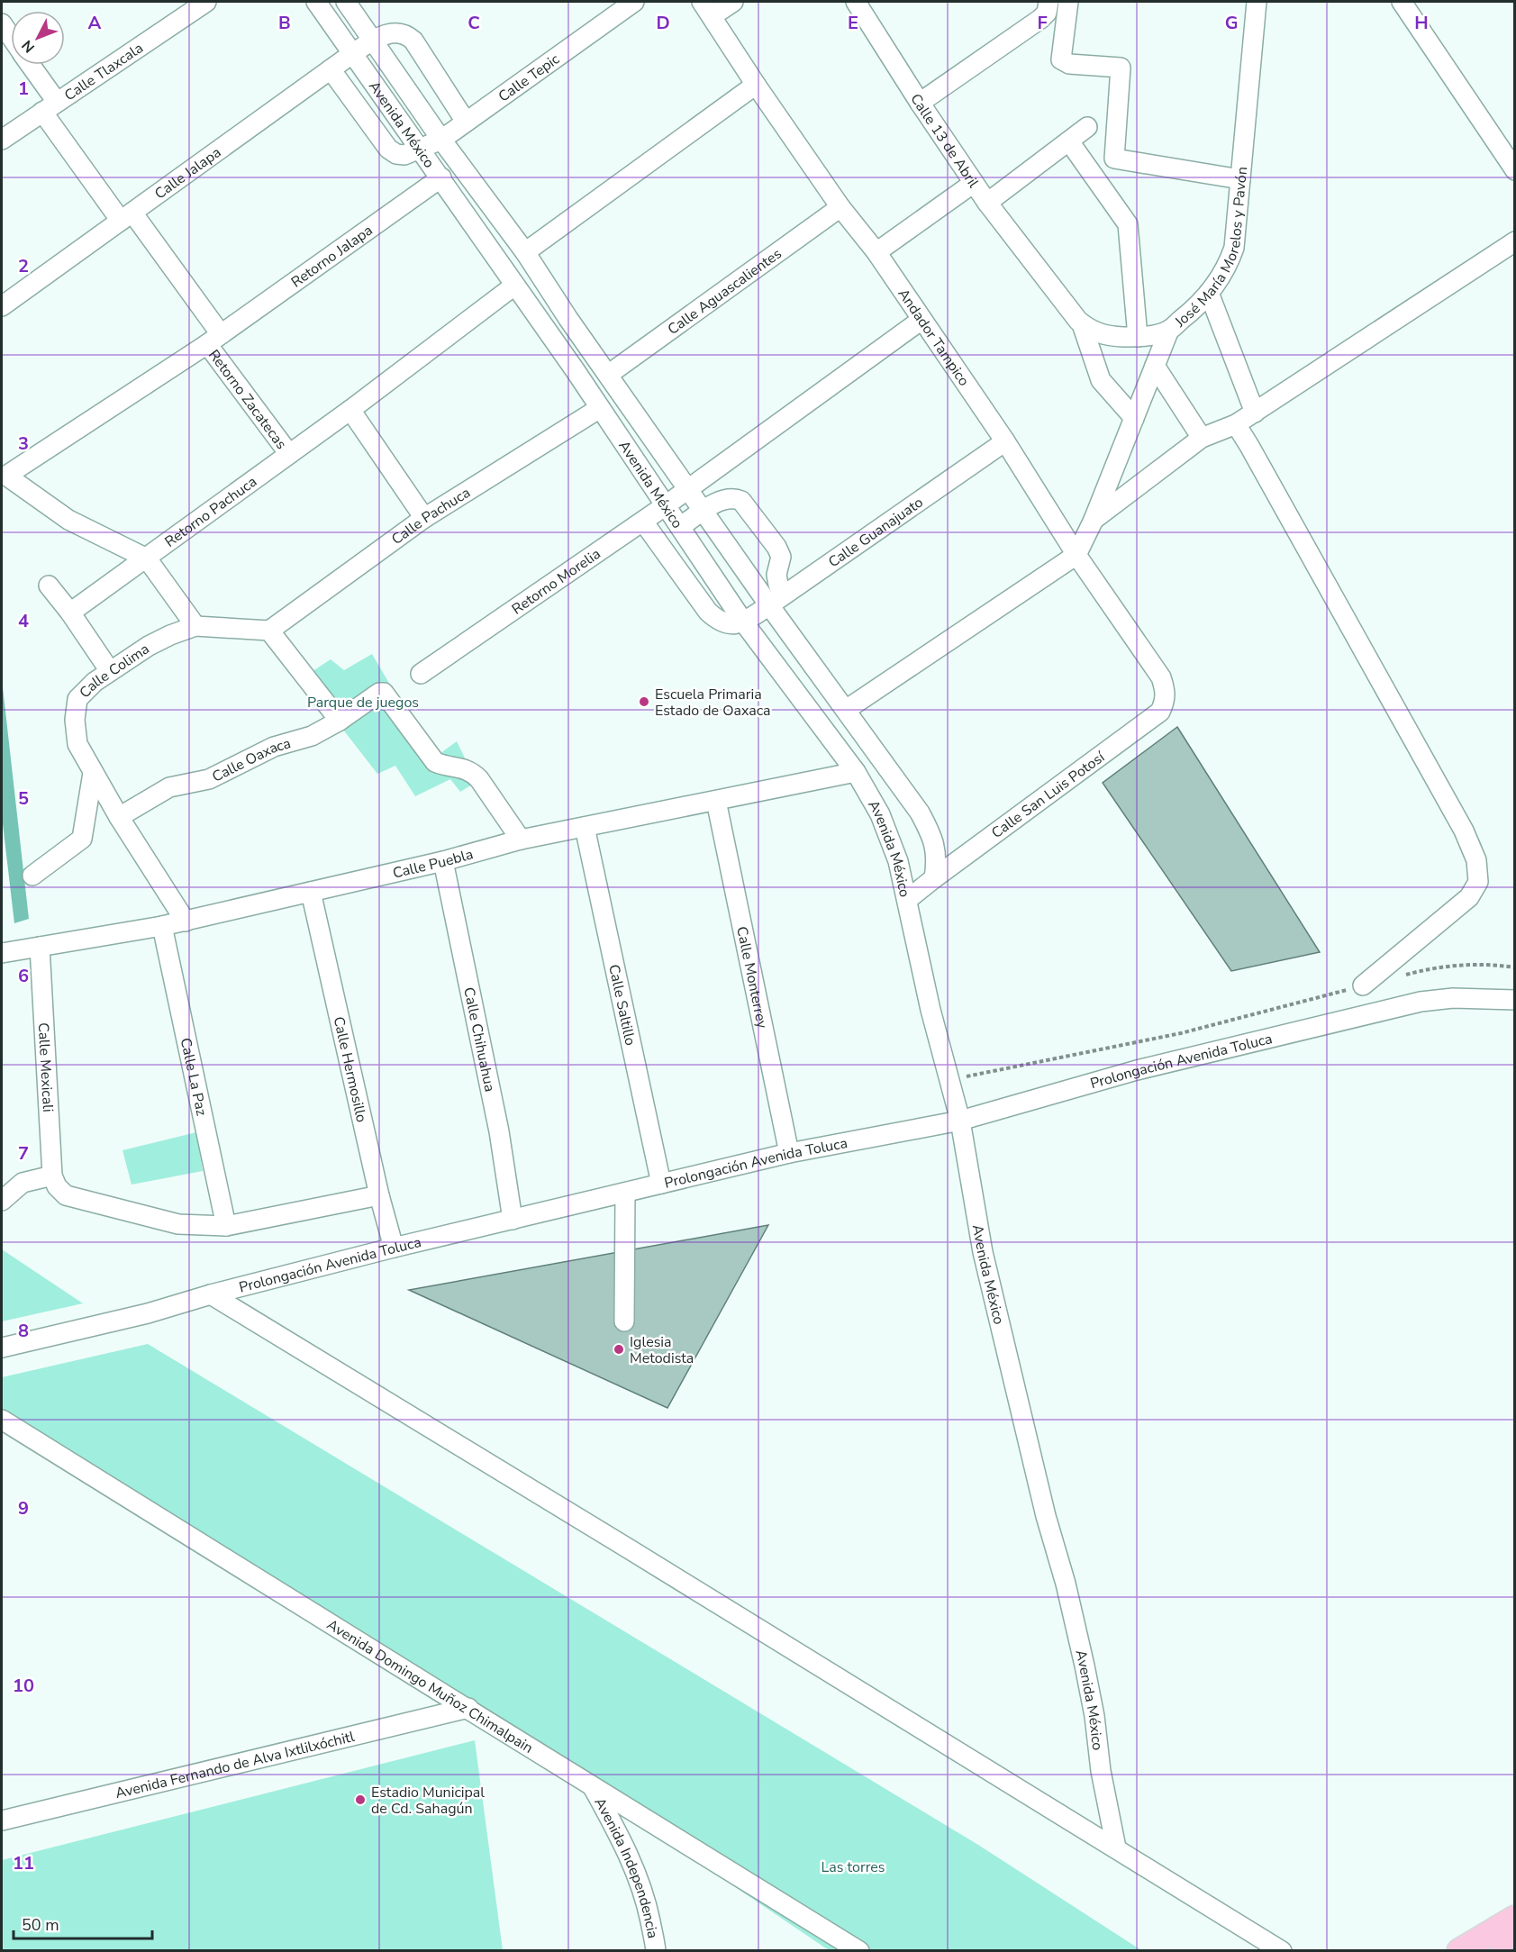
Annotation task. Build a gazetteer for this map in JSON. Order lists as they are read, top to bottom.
{
  "streets": {
    "street": [
      "Calle Tlaxcala",
      "Calle Tepic",
      "Avenida México",
      "Calle 13 de Abril",
      "Calle Jalapa",
      "José María Morelos y Pavón",
      "Retorno Jalapa",
      "Calle Aguascalientes",
      "Andador Tampico",
      "Retorno Zacatecas",
      "Retorno Pachuca",
      "Calle Pachuca",
      "Calle Guanajuato",
      "Retorno Morelia",
      "Calle Colima",
      "Calle Oaxaca",
      "Calle San Luis Potosí",
      "Calle Puebla",
      "Calle Monterrey",
      "Calle Saltillo",
      "Calle Chihuahua",
      "Prolongación Avenida Toluca",
      "Calle Mexicali",
      "Calle Hermosillo",
      "Calle La Paz",
      "Avenida Domingo Muñoz Chimalpain",
      "Avenida Fernando de Alva Ixtlilxóchitl",
      "Avenida Independencia"
    ]
  },
  "crossings": [
    ["Calle Tepic", "Avenida México"],
    ["Calle Tepic", "Calle Jalapa"],
    ["Avenida México", "Calle Jalapa"],
    ["Avenida México", "Retorno Jalapa"],
    ["Avenida México", "Calle Aguascalientes"],
    ["Avenida México", "Retorno Pachuca"],
    ["Avenida México", "Calle Pachuca"],
    ["Avenida México", "Calle Guanajuato"],
    ["Avenida México", "Retorno Morelia"],
    ["Avenida México", "Calle San Luis Potosí"],
    ["Avenida México", "Calle Puebla"],
    ["Avenida México", "Prolongación Avenida Toluca"],
    ["Calle 13 de Abril", "José María Morelos y Pavón"],
    ["Retorno Jalapa", "Retorno Zacatecas"],
    ["Retorno Jalapa", "Retorno Pachuca"],
    ["Calle Aguascalientes", "Andador Tampico"],
    ["Andador Tampico", "Calle Guanajuato"],
    ["Andador Tampico", "Calle San Luis Potosí"],
    ["Retorno Zacatecas", "Retorno Pachuca"],
    ["Calle Colima", "Calle Oaxaca"],
    ["Calle Colima", "Calle Puebla"],
    ["Calle Oaxaca", "Calle Puebla"],
    ["Calle Puebla", "Calle Monterrey"],
    ["Calle Puebla", "Calle Saltillo"],
    ["Calle Puebla", "Calle Chihuahua"],
    ["Calle Puebla", "Calle Mexicali"],
    ["Calle Puebla", "Calle Hermosillo"],
    ["Calle Puebla", "Calle La Paz"],
    ["Calle Monterrey", "Prolongación Avenida Toluca"],
    ["Calle Saltillo", "Prolongación Avenida Toluca"],
    ["Calle Chihuahua", "Prolongación Avenida Toluca"],
    ["Prolongación Avenida Toluca", "Calle Hermosillo"],
    ["Avenida Domingo Muñoz Chimalpain", "Avenida Fernando de Alva Ixtlilxóchitl"],
    ["Avenida Domingo Muñoz Chimalpain", "Avenida Independencia"]
  ],
  "parks": ["Parque de juegos", "Las torres"],
  "places": ["Escuela Primaria Estado de Oaxaca", "Iglesia Metodista", "Estadio Municipal de Cd. Sahagún"],
  "scale_bar": "50 m",
  "north": "bottom left",
  "grid": {
    "columns": [
      "A",
      "B",
      "C",
      "D",
      "E",
      "F",
      "G",
      "H"
    ],
    "rows": [
      "1",
      "2",
      "3",
      "4",
      "5",
      "6",
      "7",
      "8",
      "9",
      "10",
      "11"
    ]
  }
}
